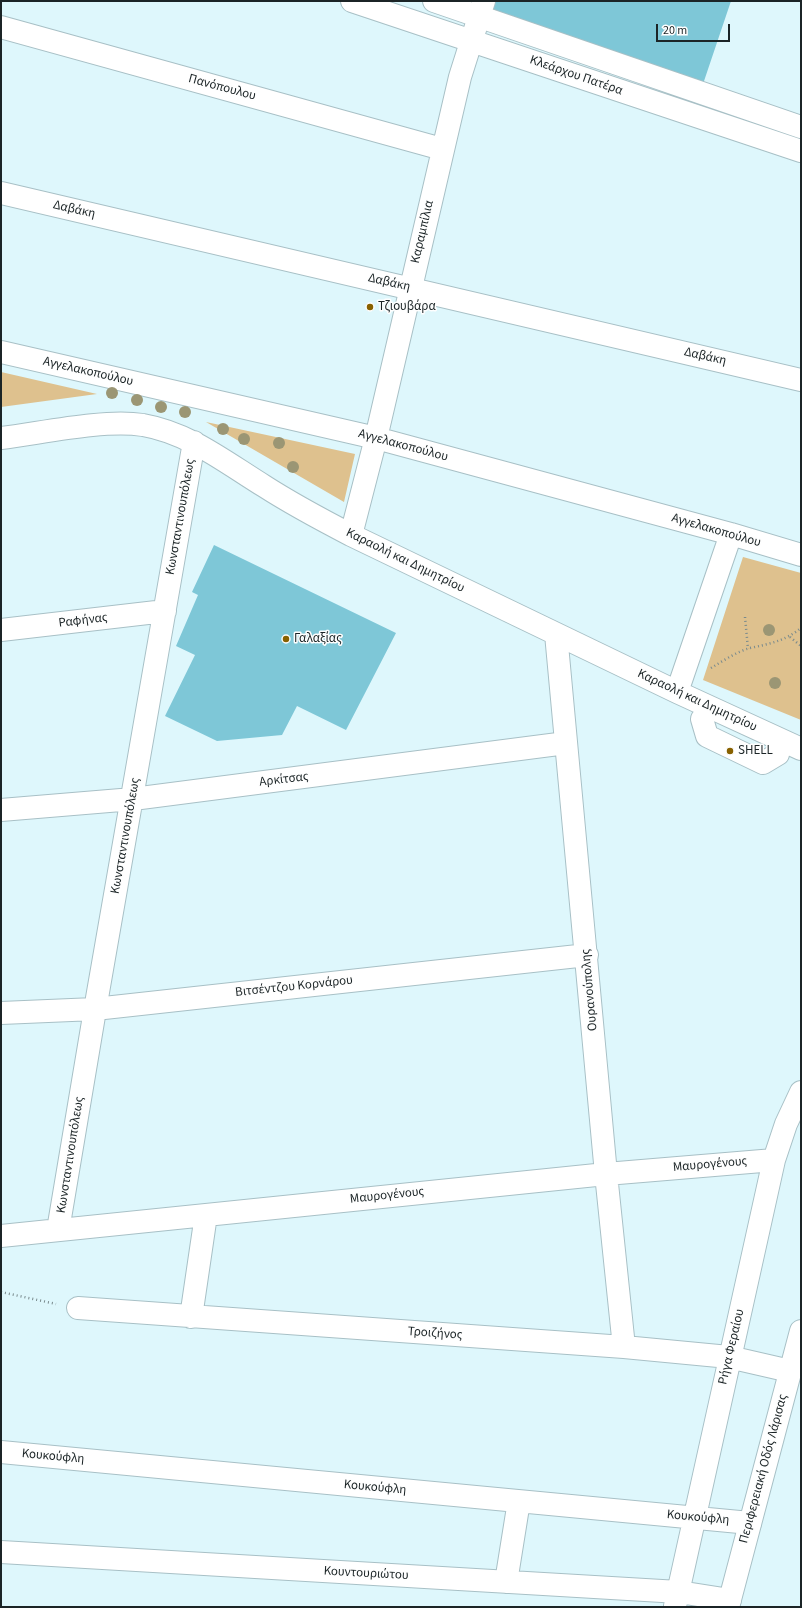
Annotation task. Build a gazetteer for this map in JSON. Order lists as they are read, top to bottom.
{
  "streets": {
    "main road": [
      "Κλεάρχου Πατέρα",
      "Πανόπουλου",
      "Δαβάκη",
      "Καραμπίλια",
      "Αγγελακοπούλου",
      "Κωνσταντινουπόλεως",
      "Καραολή και Δημητρίου",
      "Ραφήνας",
      "Αρκίτσας",
      "Βιτσέντζου Κορνάρου",
      "Ουρανούπολης",
      "Μαυρογένους",
      "Τρoιζήνος",
      "Ρήγα Φεραίου",
      "Κουκούφλη",
      "Περιφερειακή Οδός Λάρισας",
      "Κουντουριώτου"
    ]
  },
  "crossings": [
    ["Κλεάρχου Πατέρα", "Καραμπίλια"],
    ["Πανόπουλου", "Καραμπίλια"],
    ["Δαβάκη", "Καραμπίλια"],
    ["Καραμπίλια", "Αγγελακοπούλου"],
    ["Καραμπίλια", "Καραολή και Δημητρίου"],
    ["Κωνσταντινουπόλεως", "Καραολή και Δημητρίου"],
    ["Κωνσταντινουπόλεως", "Ραφήνας"],
    ["Κωνσταντινουπόλεως", "Αρκίτσας"],
    ["Κωνσταντινουπόλεως", "Βιτσέντζου Κορνάρου"],
    ["Κωνσταντινουπόλεως", "Μαυρογένους"],
    ["Καραολή και Δημητρίου", "Ουρανούπολης"],
    ["Αρκίτσας", "Ουρανούπολης"],
    ["Βιτσέντζου Κορνάρου", "Ουρανούπολης"],
    ["Ουρανούπολης", "Μαυρογένους"],
    ["Ουρανούπολης", "Τρoιζήνος"],
    ["Μαυρογένους", "Ρήγα Φεραίου"],
    ["Τρoιζήνος", "Ρήγα Φεραίου"],
    ["Τρoιζήνος", "Περιφερειακή Οδός Λάρισας"],
    ["Ρήγα Φεραίου", "Κουκούφλη"],
    ["Ρήγα Φεραίου", "Κουντουριώτου"],
    ["Κουκούφλη", "Περιφερειακή Οδός Λάρισας"],
    ["Περιφερειακή Οδός Λάρισας", "Κουντουριώτου"]
  ],
  "places": ["Τζιουβάρα", "Γαλαξίας", "SHELL"],
  "scale_bar": "20 m"
}
